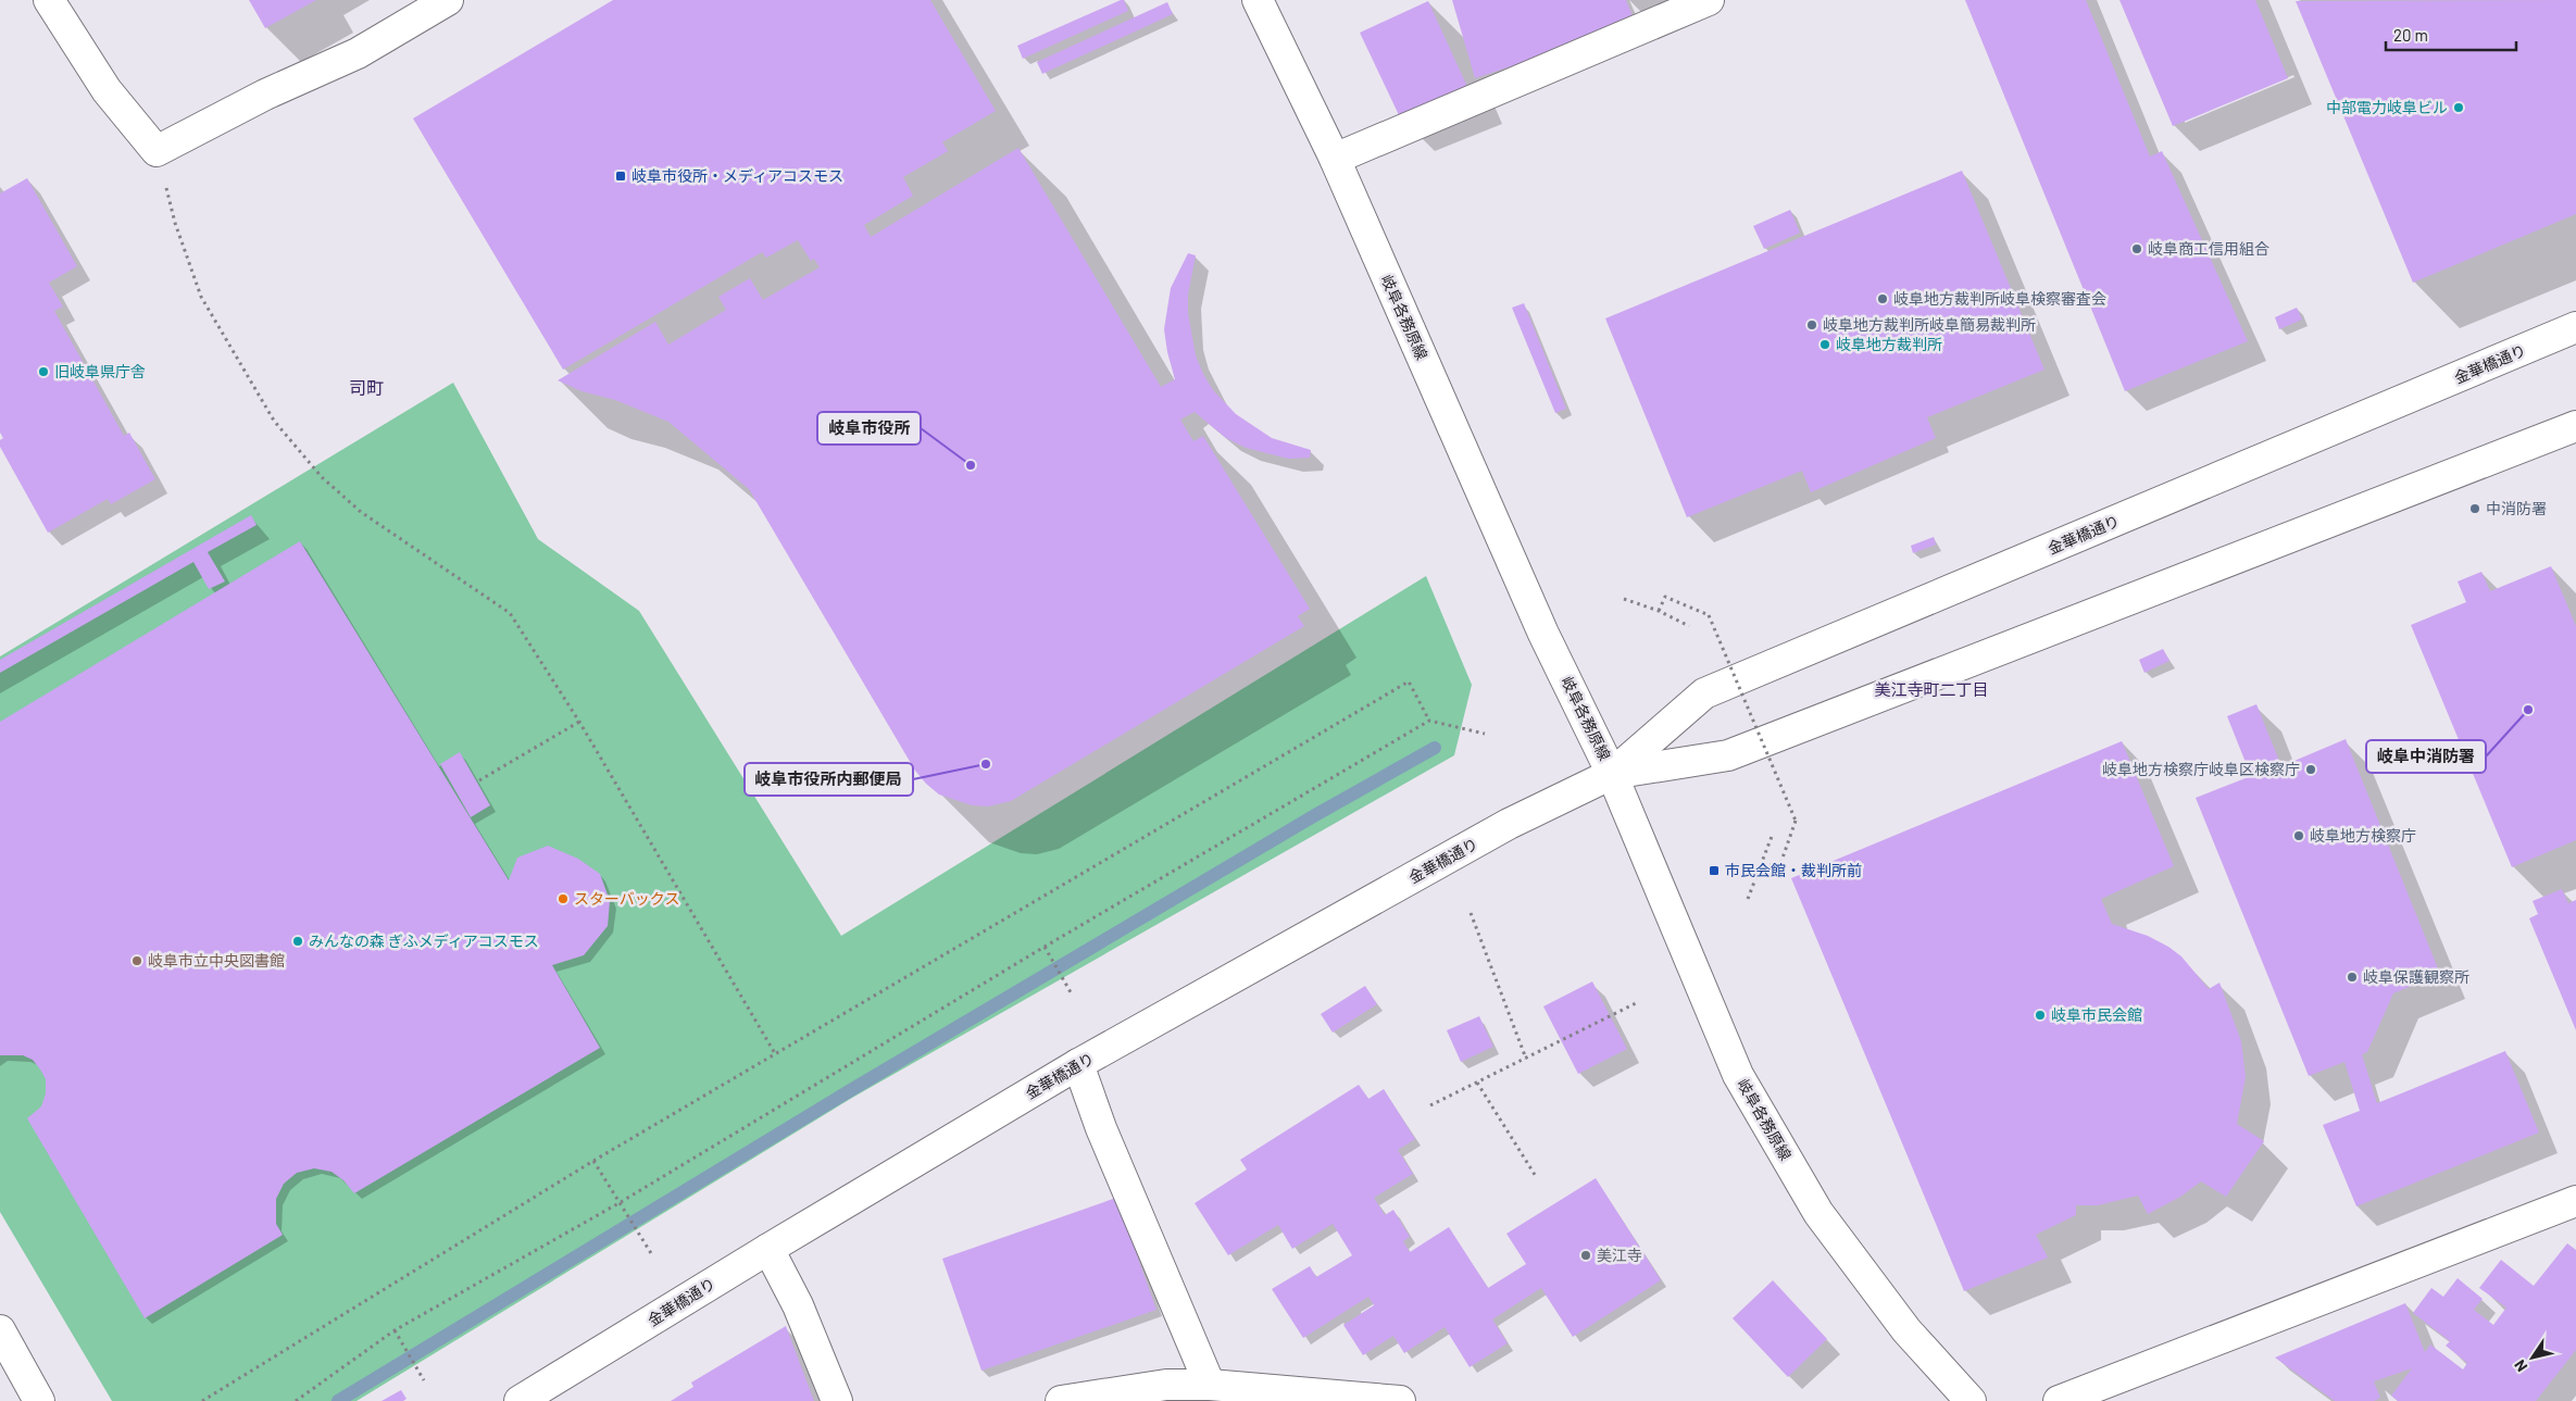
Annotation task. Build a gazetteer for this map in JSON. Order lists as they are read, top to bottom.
{
  "streets": {
    "street": ["岐阜各務原線", "金華橋通り"]
  },
  "crossings": [
    ["岐阜各務原線", "金華橋通り"]
  ],
  "districts": ["司町", "美江寺町二丁目"],
  "places": {
    "other": [
      "中部電力岐阜ビル",
      "岐阜商工信用組合",
      "岐阜地方裁判所岐阜検察審査会",
      "岐阜地方裁判所岐阜簡易裁判所",
      "岐阜地方裁判所",
      "旧岐阜県庁舎",
      "岐阜市役所",
      "中消防署",
      "岐阜中消防署",
      "岐阜市役所内郵便局",
      "岐阜地方検察庁岐阜区検察庁",
      "岐阜地方検察庁",
      "スターバックス",
      "みんなの森 ぎふメディアコスモス",
      "岐阜市立中央図書館",
      "岐阜保護観察所",
      "岐阜市民会館",
      "美江寺"
    ],
    "transit": ["岐阜市役所・メディアコスモス", "市民会館・裁判所前"]
  },
  "scale_bar": "20 m",
  "north": "bottom left"
}
